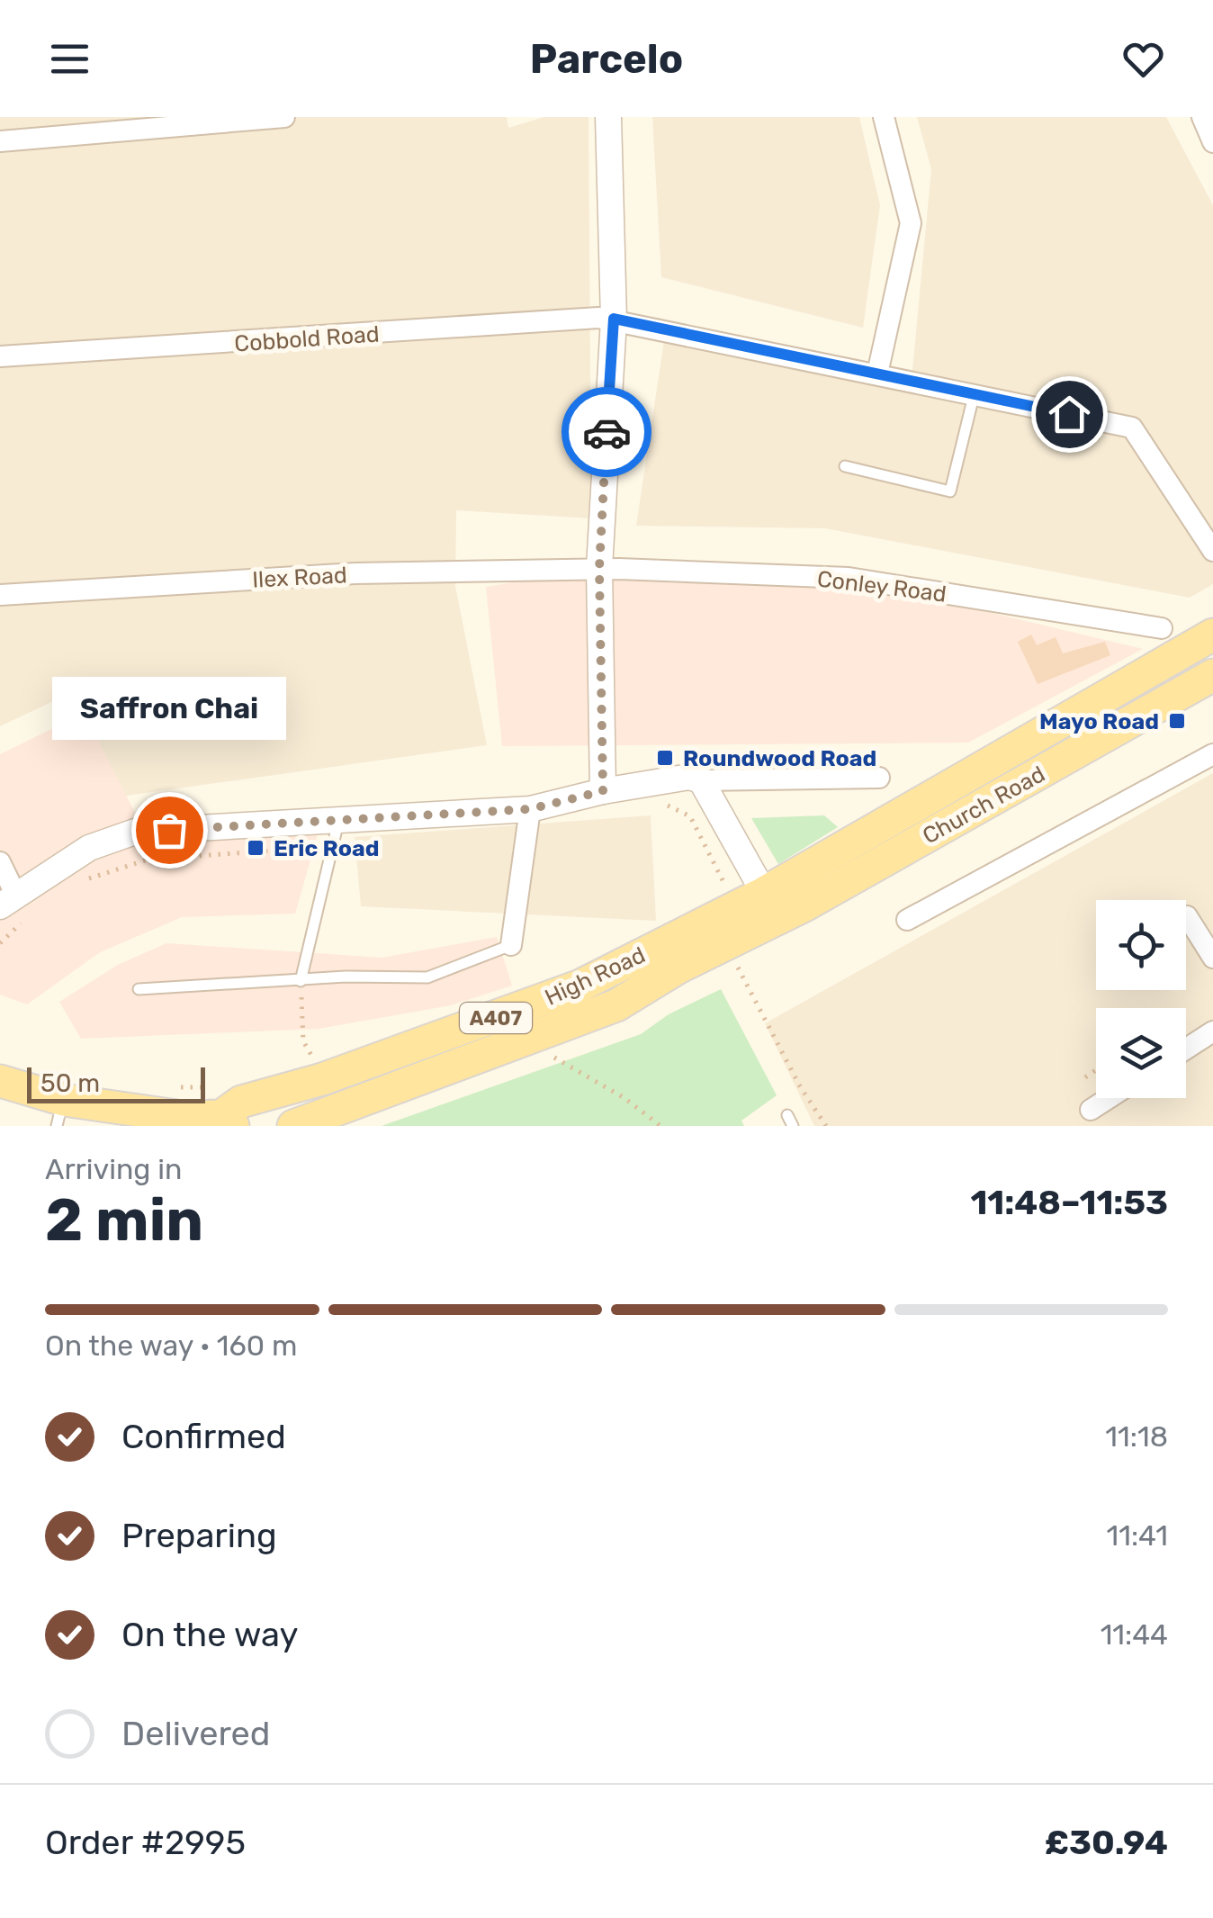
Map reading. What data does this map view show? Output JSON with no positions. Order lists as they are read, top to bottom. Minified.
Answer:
{"streets":{"main road":["Church Road","High Road","A407"],"street":["Cobbold Road","Ilex Road","Conley Road"]},"crossings":[["Ilex Road","Conley Road"],["Church Road","High Road"]],"places":{"transit":["Mayo Road","Roundwood Road","Eric Road"],"other":["Saffron Chai"]},"scale_bar":"50 m","page":{"header":"Parcelo","bubble":"Saffron Chai","scale":"50 m","heading":["2 min","Arriving in","11:48–11:53"],"panel":["Order #2995","£30.94"],"bar":"On the way · 160 m","list":[["Confirmed","11:18"],["Preparing","11:41"],["On the way","11:44"],"Delivered"]}}
